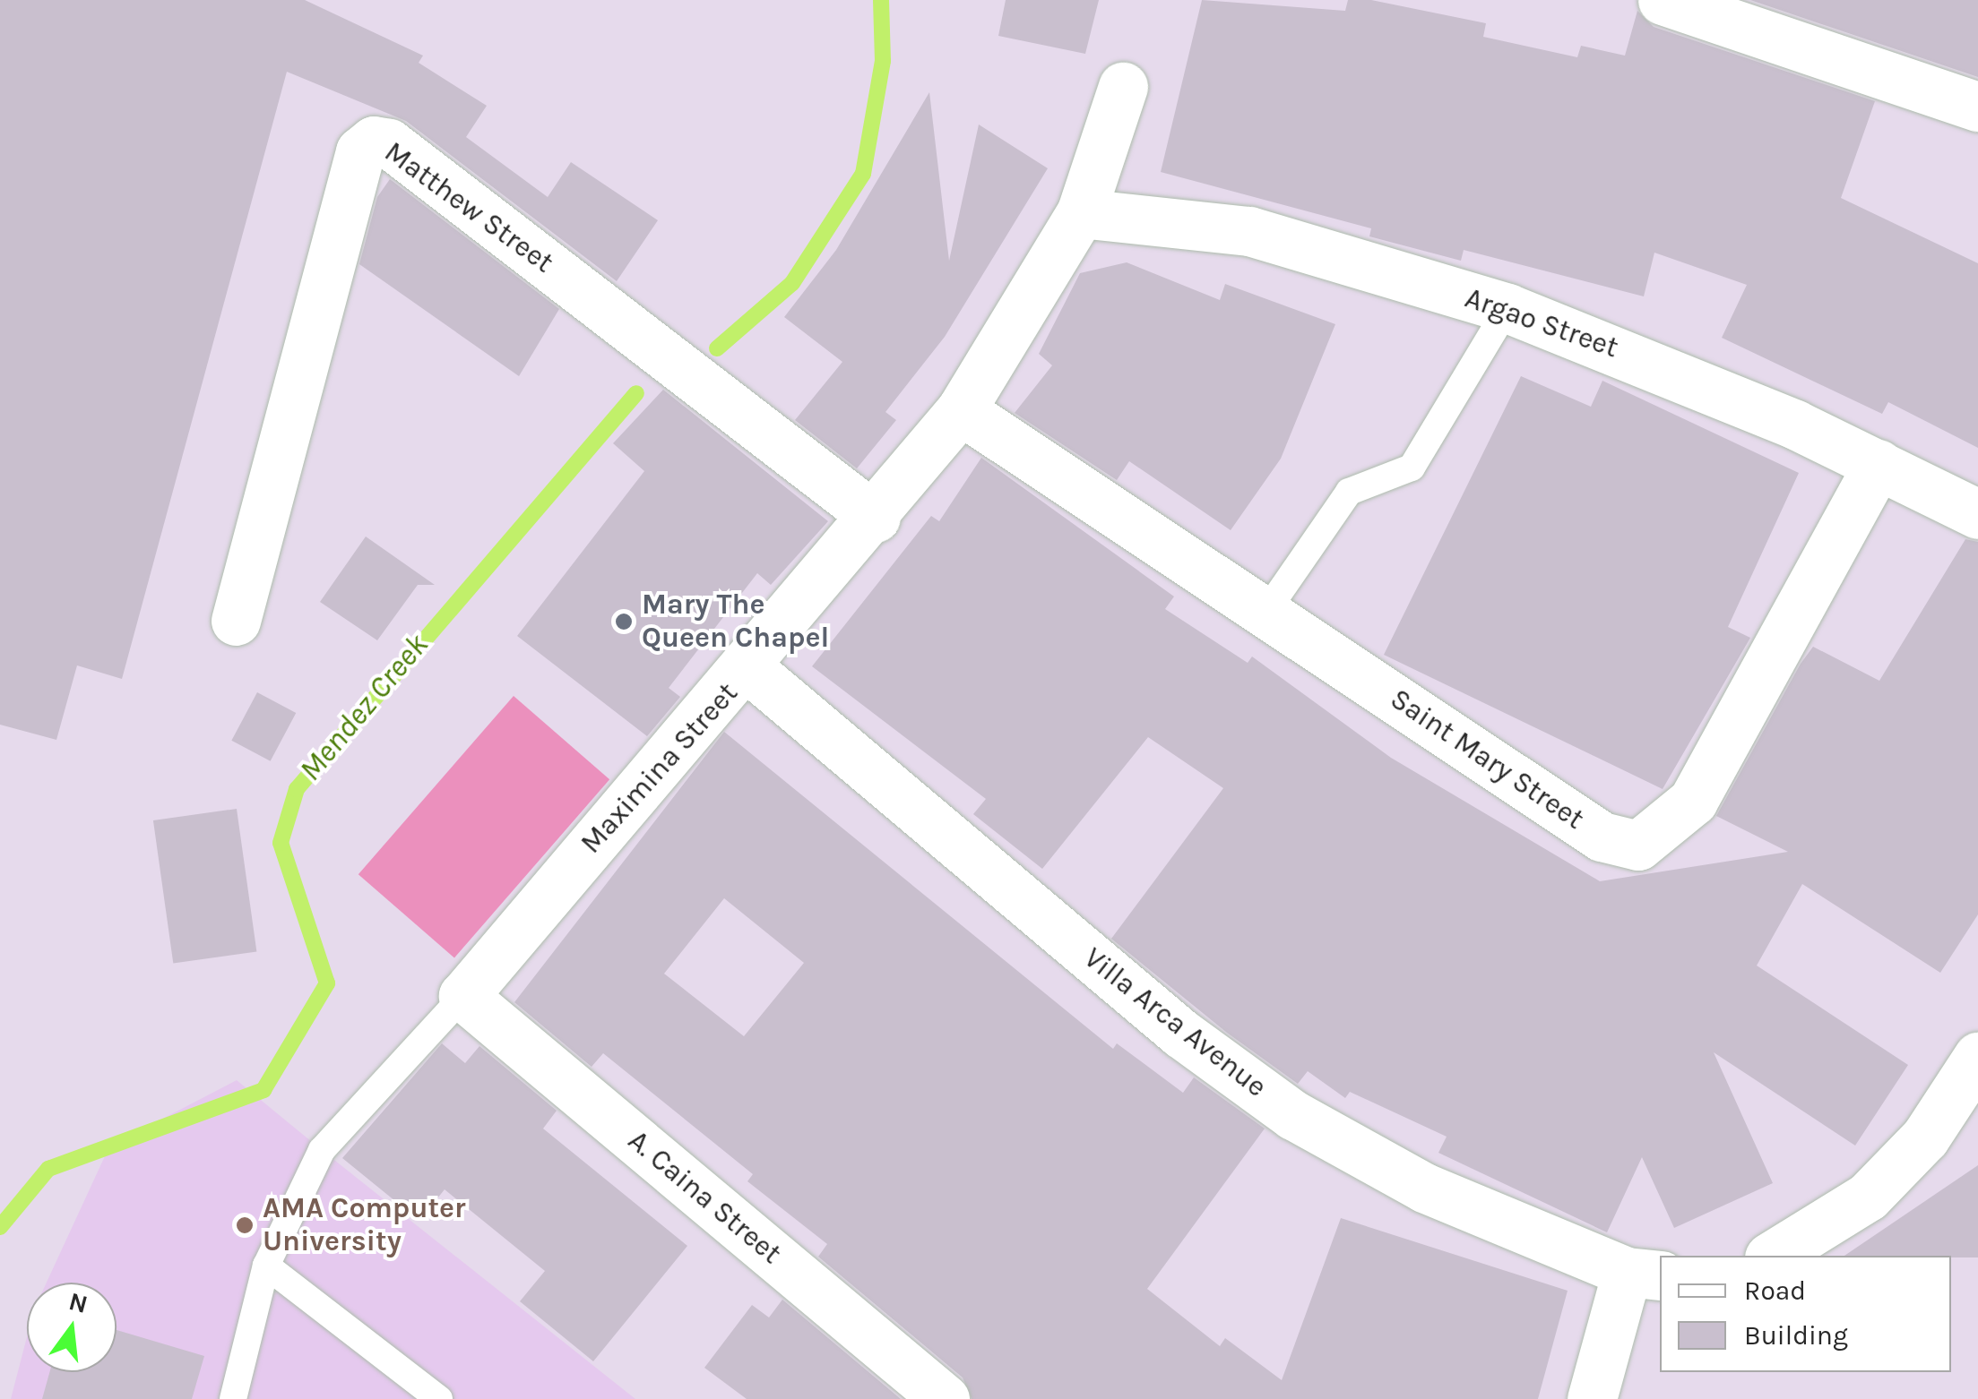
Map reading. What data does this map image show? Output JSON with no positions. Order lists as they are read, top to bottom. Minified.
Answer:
{"streets":{"street":["Matthew Street","Argao Street","Saint Mary Street","Maximina Street","Villa Arca Avenue","A. Caina Street"]},"crossings":[["Matthew Street","Maximina Street"],["Argao Street","Saint Mary Street"],["Argao Street","Maximina Street"],["Saint Mary Street","Maximina Street"],["Maximina Street","Villa Arca Avenue"],["Maximina Street","A. Caina Street"]],"water":["Mendez Creek"],"places":["Mary The Queen Chapel","AMA Computer University"],"legend":["Road","Building"],"north":"top"}
